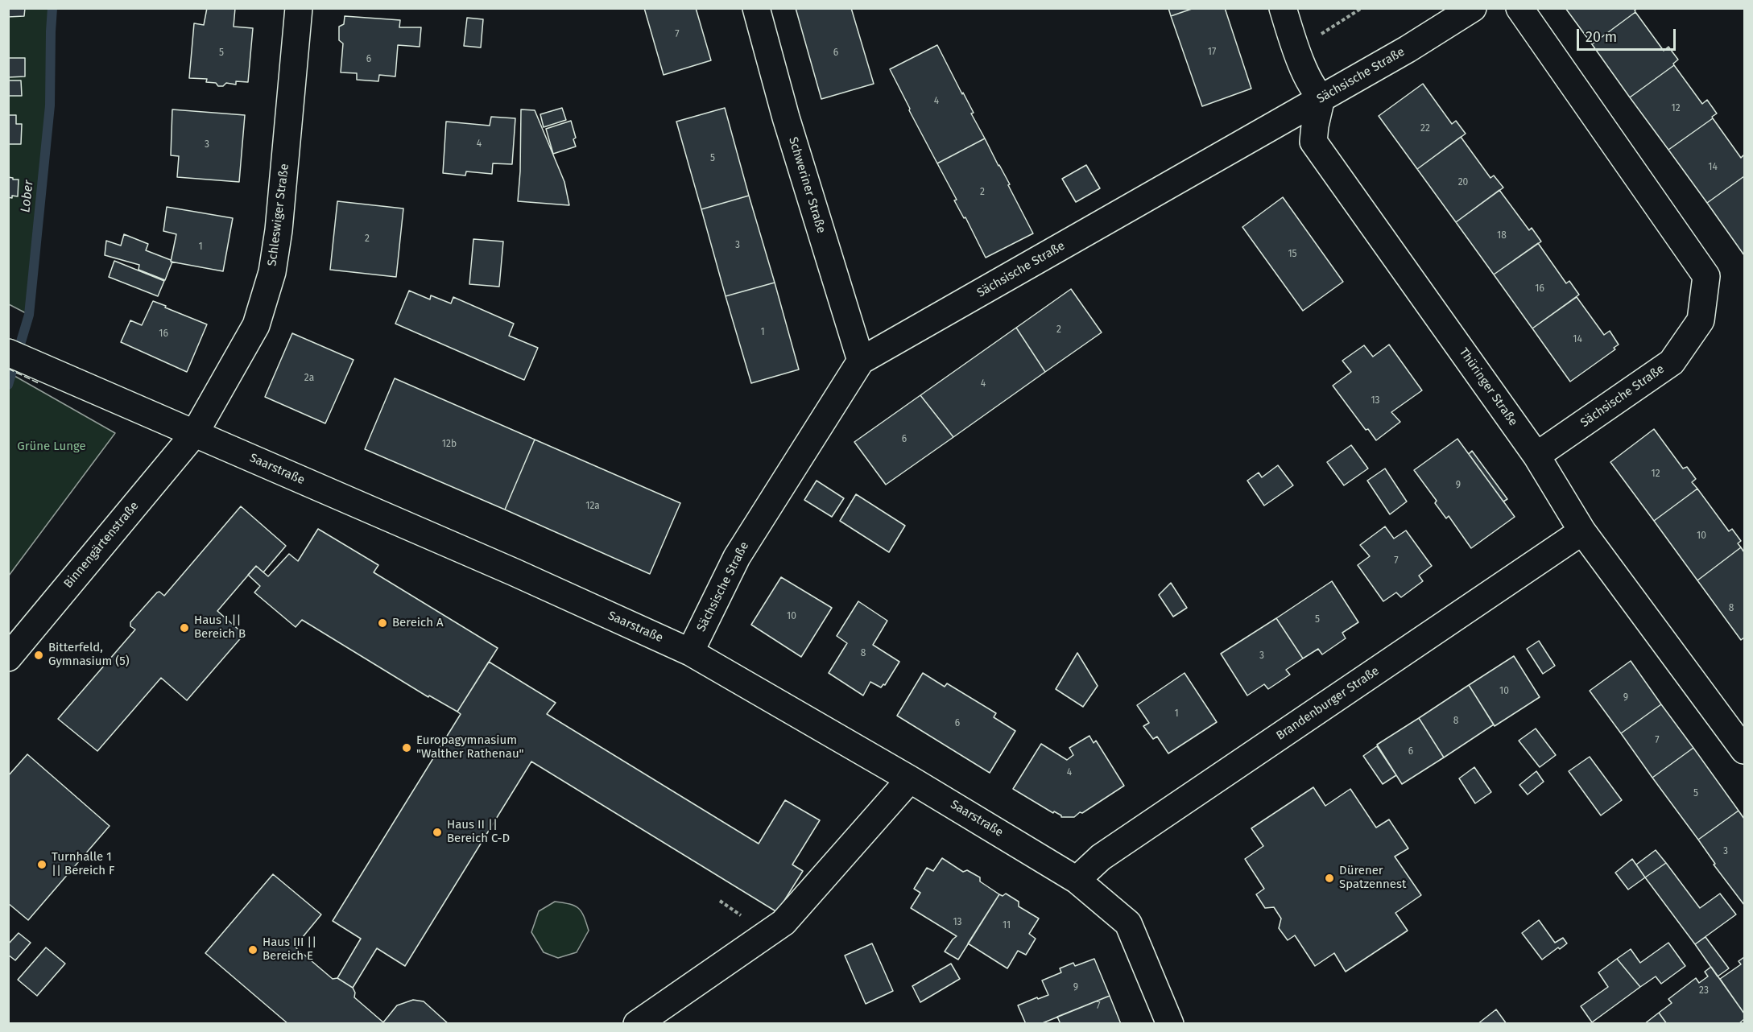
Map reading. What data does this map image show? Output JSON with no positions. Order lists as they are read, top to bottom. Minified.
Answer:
{"streets":{"street":["Sächsische Straße","Schweriner Straße","Schleswiger Straße","Thüringer Straße","Saarstraße","Binnengärtenstraße","Brandenburger Straße"]},"crossings":[["Sächsische Straße","Schweriner Straße"],["Sächsische Straße","Thüringer Straße"],["Sächsische Straße","Saarstraße"],["Schleswiger Straße","Saarstraße"],["Schleswiger Straße","Binnengärtenstraße"],["Thüringer Straße","Brandenburger Straße"],["Saarstraße","Binnengärtenstraße"],["Saarstraße","Brandenburger Straße"]],"water":["Lober"],"parks":["Grüne Lunge"],"places":["Bereich A","Haus I || Bereich B","Bitterfeld, Gymnasium (5)","Europagymnasium \"Walther Rathenau\"","Haus II || Bereich C-D","Turnhalle 1 || Bereich F","Dürener Spatzennest","Haus III || Bereich E"],"house_numbers":["7","17","5","6","6","4","12","22","4","3","5","14","20","2","18","2","3","1","15","16","2","1","16","14","2a","4","13","6","12b","12","9","12a","10","7","8","10","5","8","3","10","9","1","8","6","7","6","4","5","3","13","11","9","23","7"],"scale_bar":"20 m"}
